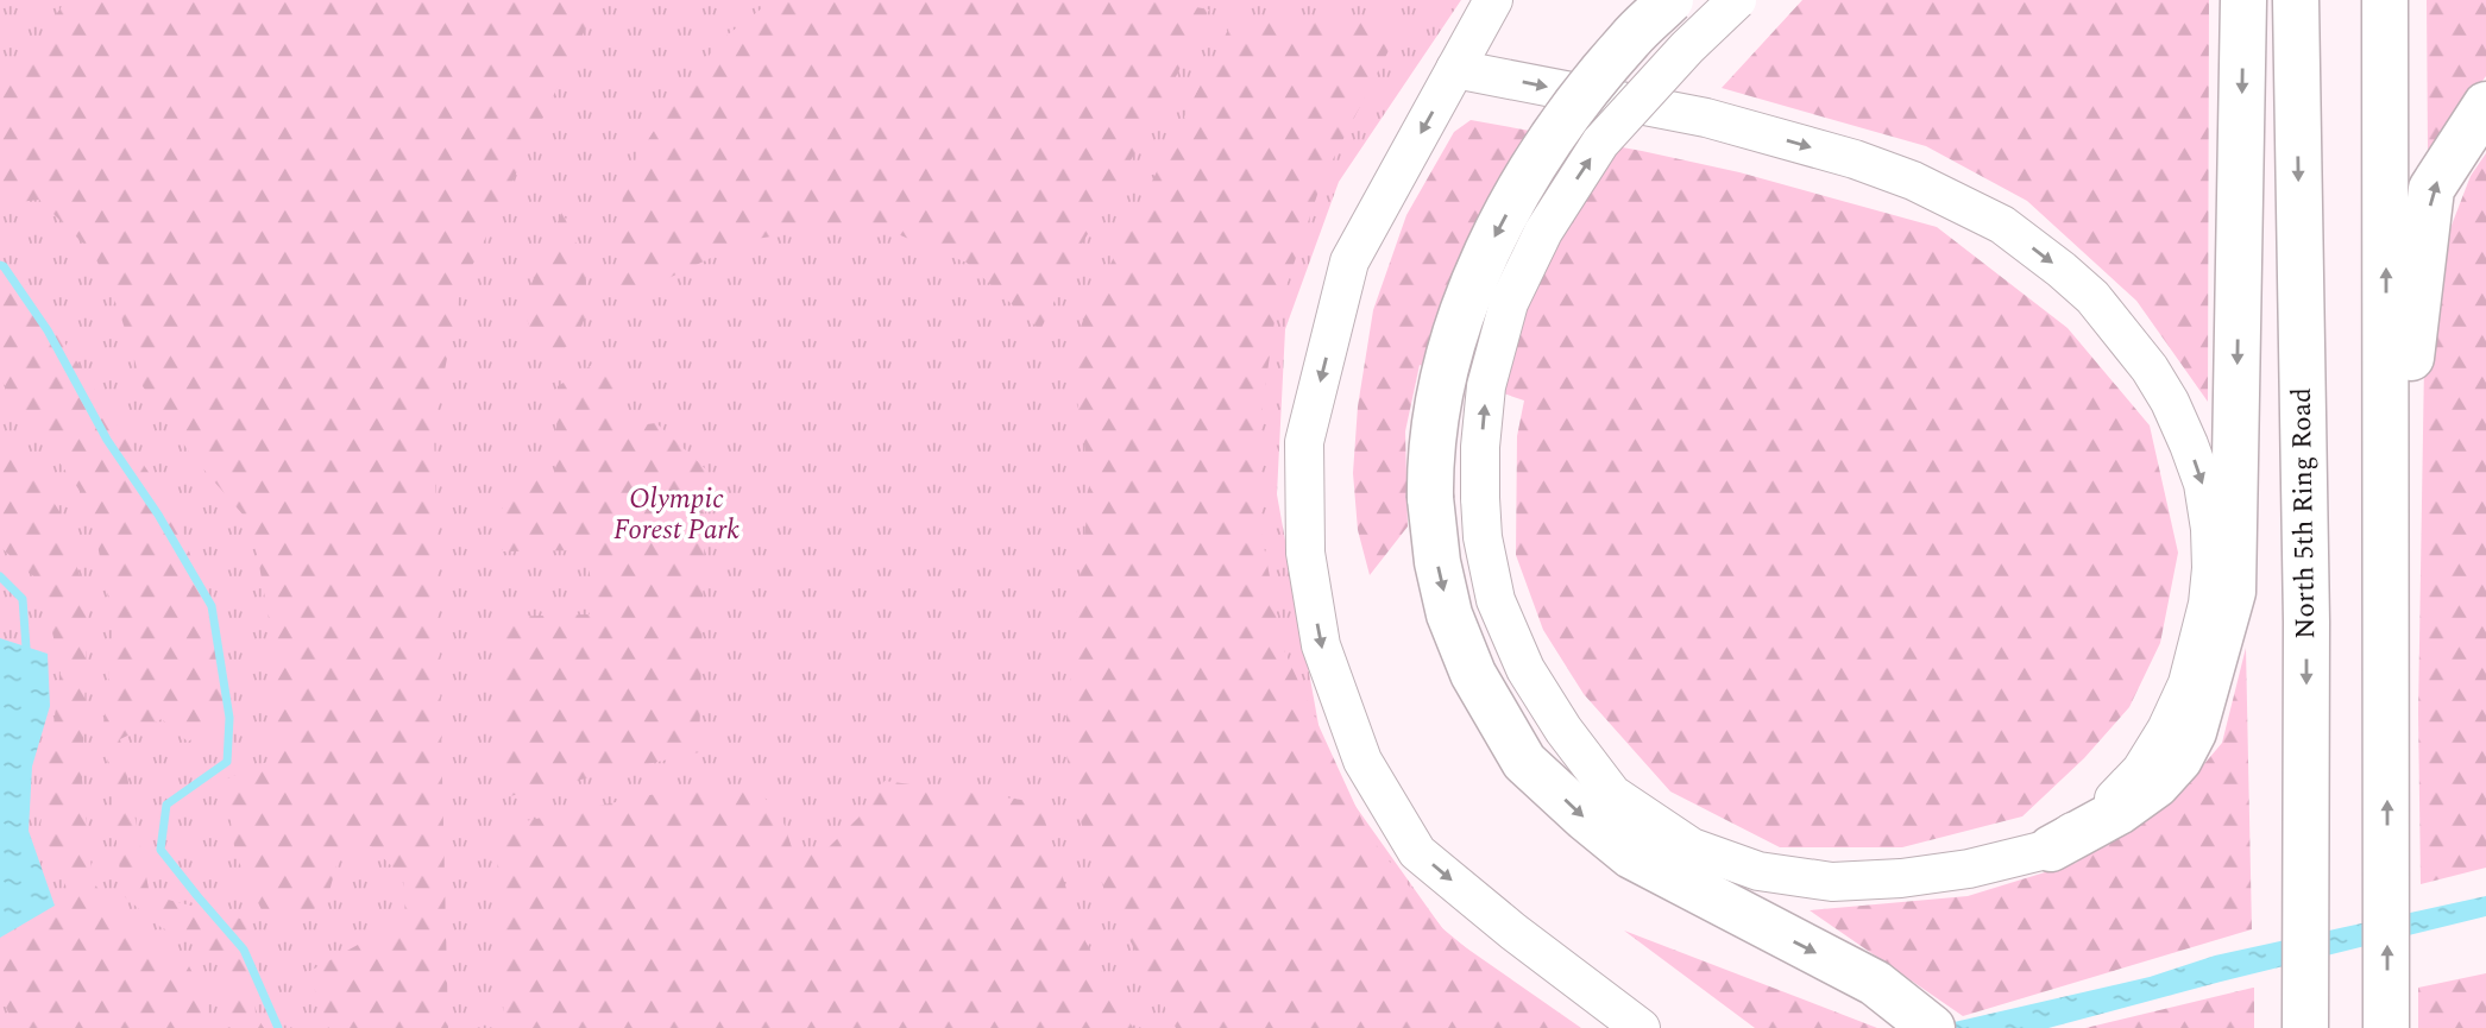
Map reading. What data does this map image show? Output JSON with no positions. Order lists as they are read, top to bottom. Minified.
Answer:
{"streets":{"highway":["North 5th Ring Road"]},"parks":["Olympic Forest Park"]}
